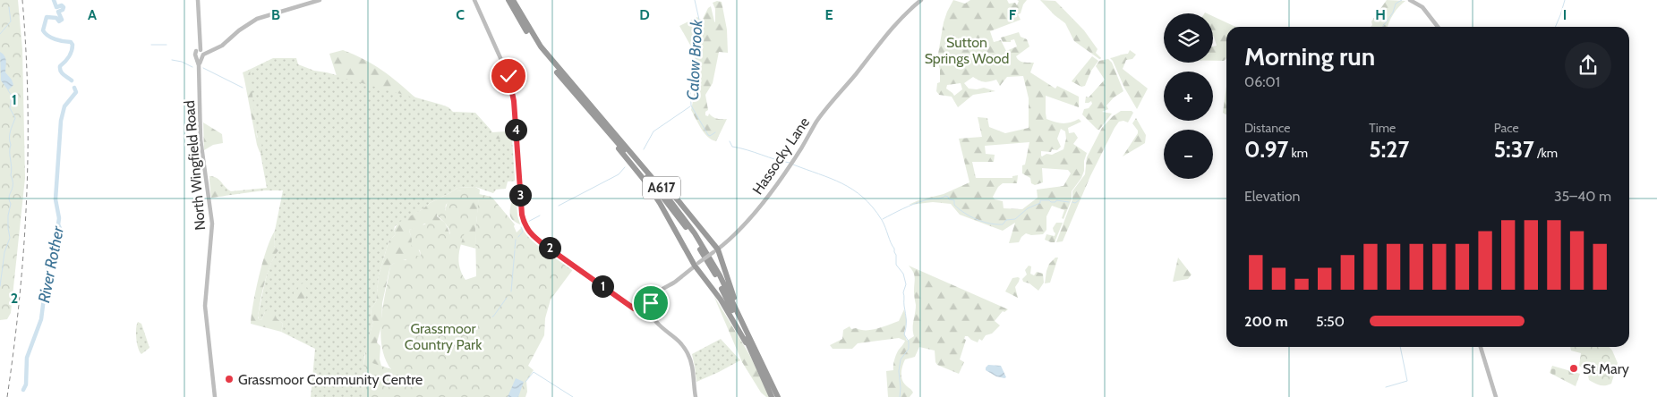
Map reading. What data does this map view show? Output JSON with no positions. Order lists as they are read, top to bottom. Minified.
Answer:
{"streets":{"highway":["A617"],"main road":["Hassocky Lane","North Wingfield Road"]},"water":["Calow Brook","River Rother"],"parks":["Sutton Springs Wood","Grassmoor Country Park"],"places":["St Mary","Grassmoor Community Centre"],"page":{"map_buttons":["+","−"],"heading":["Morning run","06:01"],"stats":[["Distance","0.97 km"],["Time","5:27"],["Pace","5:37 /km"]],"pins":["4","3","2","1"],"chart":["Elevation","35–40 m"],"list":[{"name":"200 m","note":"5:50"}]},"grid":{"columns":["A","B","C","D","E","F","H","I"],"rows":["1","2"]}}
